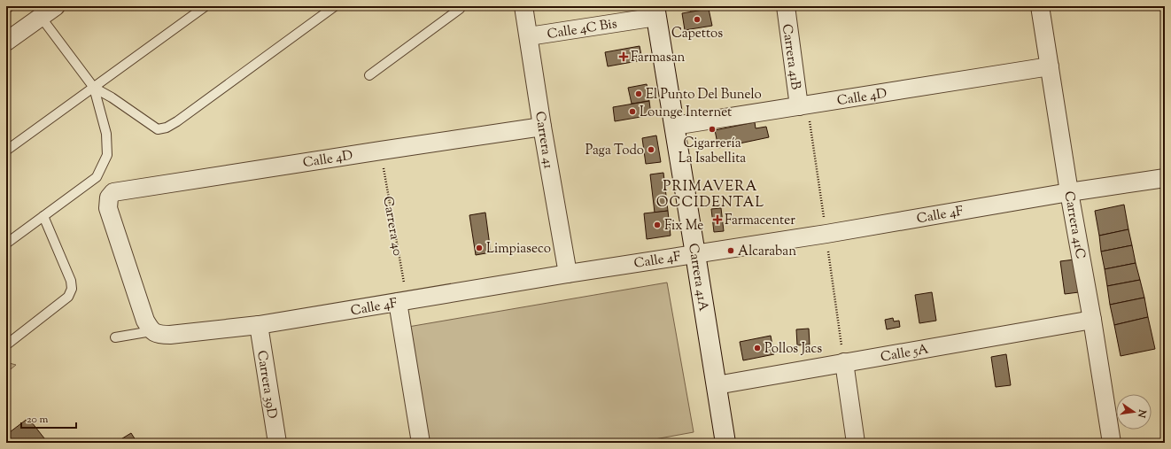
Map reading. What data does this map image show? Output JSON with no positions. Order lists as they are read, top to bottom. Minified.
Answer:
{"streets":{"street":["Calle 4C Bis","Carrera 41B","Calle 4D","Carrera 41","Calle 4F","Carrera 41C","Carrera 41A","Calle 5A","Carrera 39D"],"path":["Carrera 40"]},"crossings":[["Calle 4C Bis","Carrera 41"],["Calle 4C Bis","Carrera 41A"],["Carrera 41B","Calle 4D"],["Calle 4D","Carrera 41"],["Calle 4D","Calle 4F"],["Calle 4D","Carrera 41C"],["Calle 4D","Carrera 40"],["Calle 4D","Carrera 41A"],["Carrera 41","Calle 4F"],["Calle 4F","Carrera 41C"],["Calle 4F","Carrera 40"],["Calle 4F","Carrera 41A"],["Calle 4F","Carrera 39D"],["Carrera 41C","Calle 5A"],["Carrera 41A","Calle 5A"]],"districts":["PRIMAVERA OCCIDENTAL"],"places":{"other":["Capettos","El Punto Del Bunelo","Lounge Internet","Cigarrería La Isabellita","Paga Todo","Fix Me","Limpiaseco","Alcaraban","Pollos Jacs"],"health":["Farmasan","Farmacenter"]},"scale_bar":"20 m","north":"right"}
